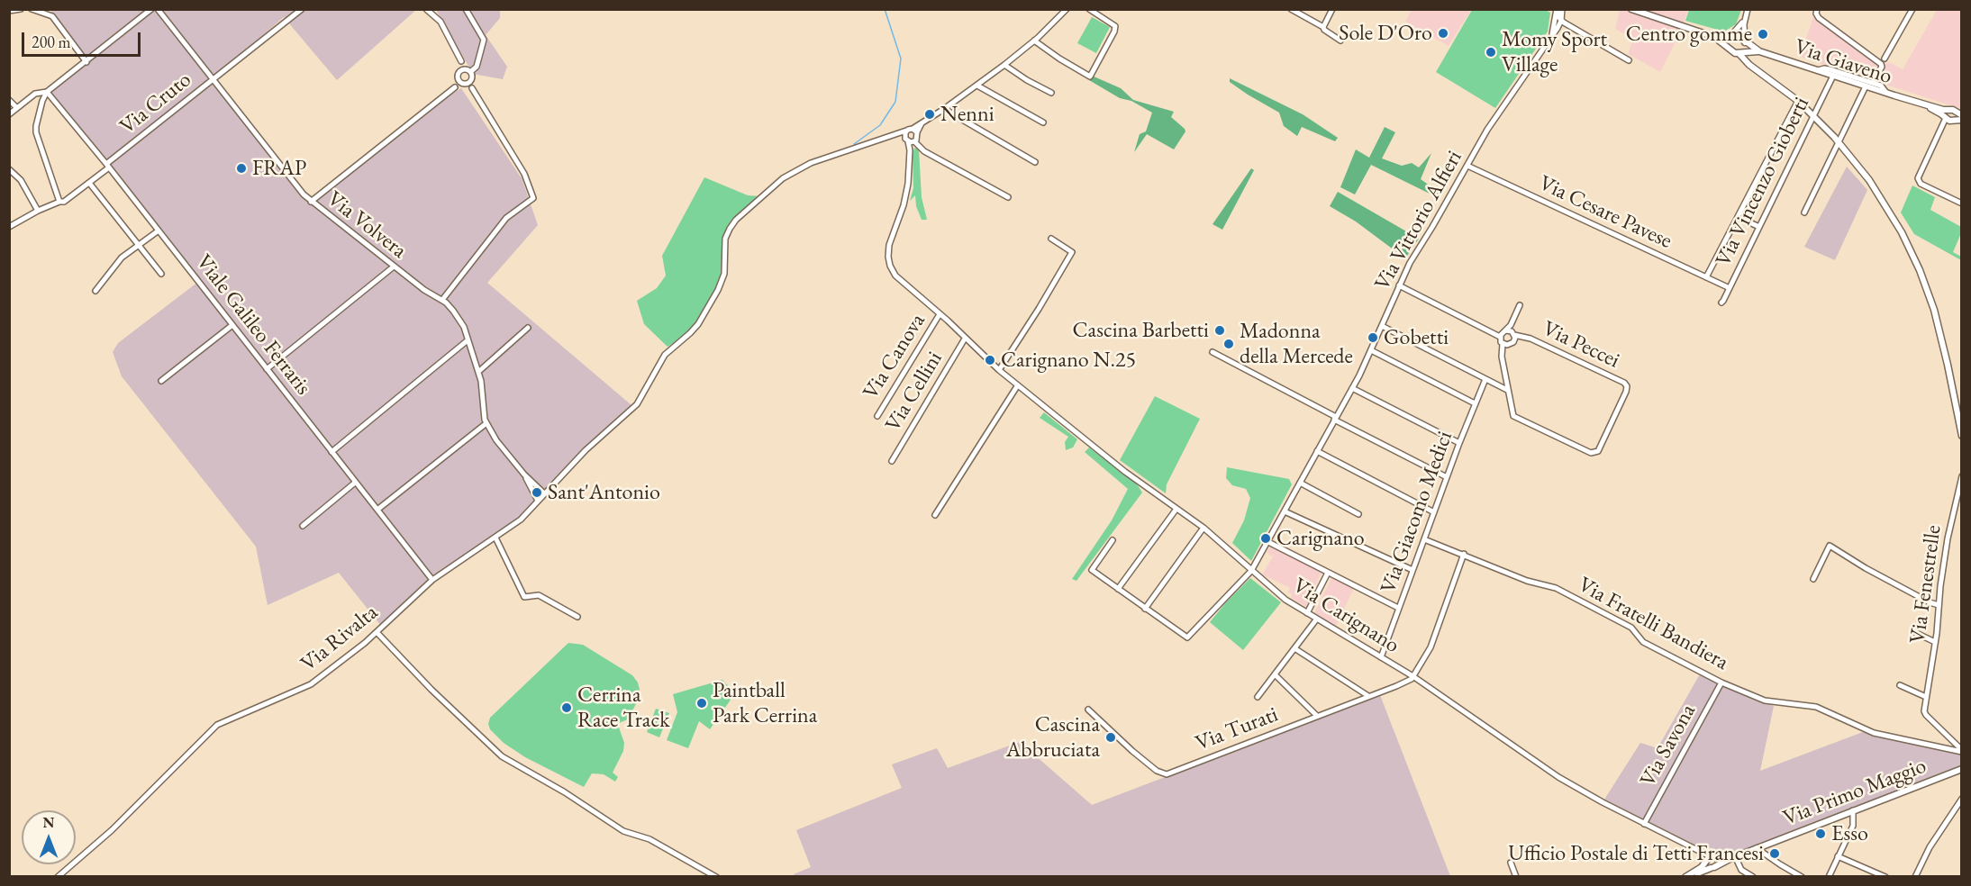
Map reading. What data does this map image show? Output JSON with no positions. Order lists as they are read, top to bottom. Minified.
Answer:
{"streets":{"main road":["Via Giaveno","Via Primo Maggio"],"street":["Via Cruto","Via Vincenzo Gioberti","Via Cesare Pavese","Via Vittorio Alfieri","Via Volvera","Viale Galileo Ferraris","Via Peccei","Via Canova","Via Cellini","Via Giacomo Medici","Via Fenestrelle","Via Carignano","Via Fratelli Bandiera","Via Rivalta","Via Turati","Via Savona"]},"crossings":[["Via Giaveno","Via Vincenzo Gioberti"],["Via Cruto","Via Volvera"],["Via Cruto","Viale Galileo Ferraris"],["Via Vincenzo Gioberti","Via Cesare Pavese"],["Via Cesare Pavese","Via Vittorio Alfieri"],["Via Vittorio Alfieri","Via Carignano"],["Via Volvera","Via Rivalta"],["Viale Galileo Ferraris","Via Rivalta"],["Via Canova","Via Carignano"],["Via Cellini","Via Carignano"],["Via Giacomo Medici","Via Carignano"],["Via Giacomo Medici","Via Fratelli Bandiera"],["Via Fenestrelle","Via Fratelli Bandiera"],["Via Carignano","Via Turati"],["Via Carignano","Via Savona"],["Via Carignano","Via Primo Maggio"],["Via Fratelli Bandiera","Via Savona"]],"places":["Sole D'Oro","Centro gomme","Momy Sport Village","Nenni","FRAP","Cascina Barbetti","Gobetti","Madonna della Mercede","Carignano N.25","Sant'Antonio","Carignano","Paintball Park Cerrina","Cerrina Race Track","Cascina Abbruciata","Esso","Ufficio Postale di Tetti Francesi"],"scale_bar":"200 m","north":"top"}
